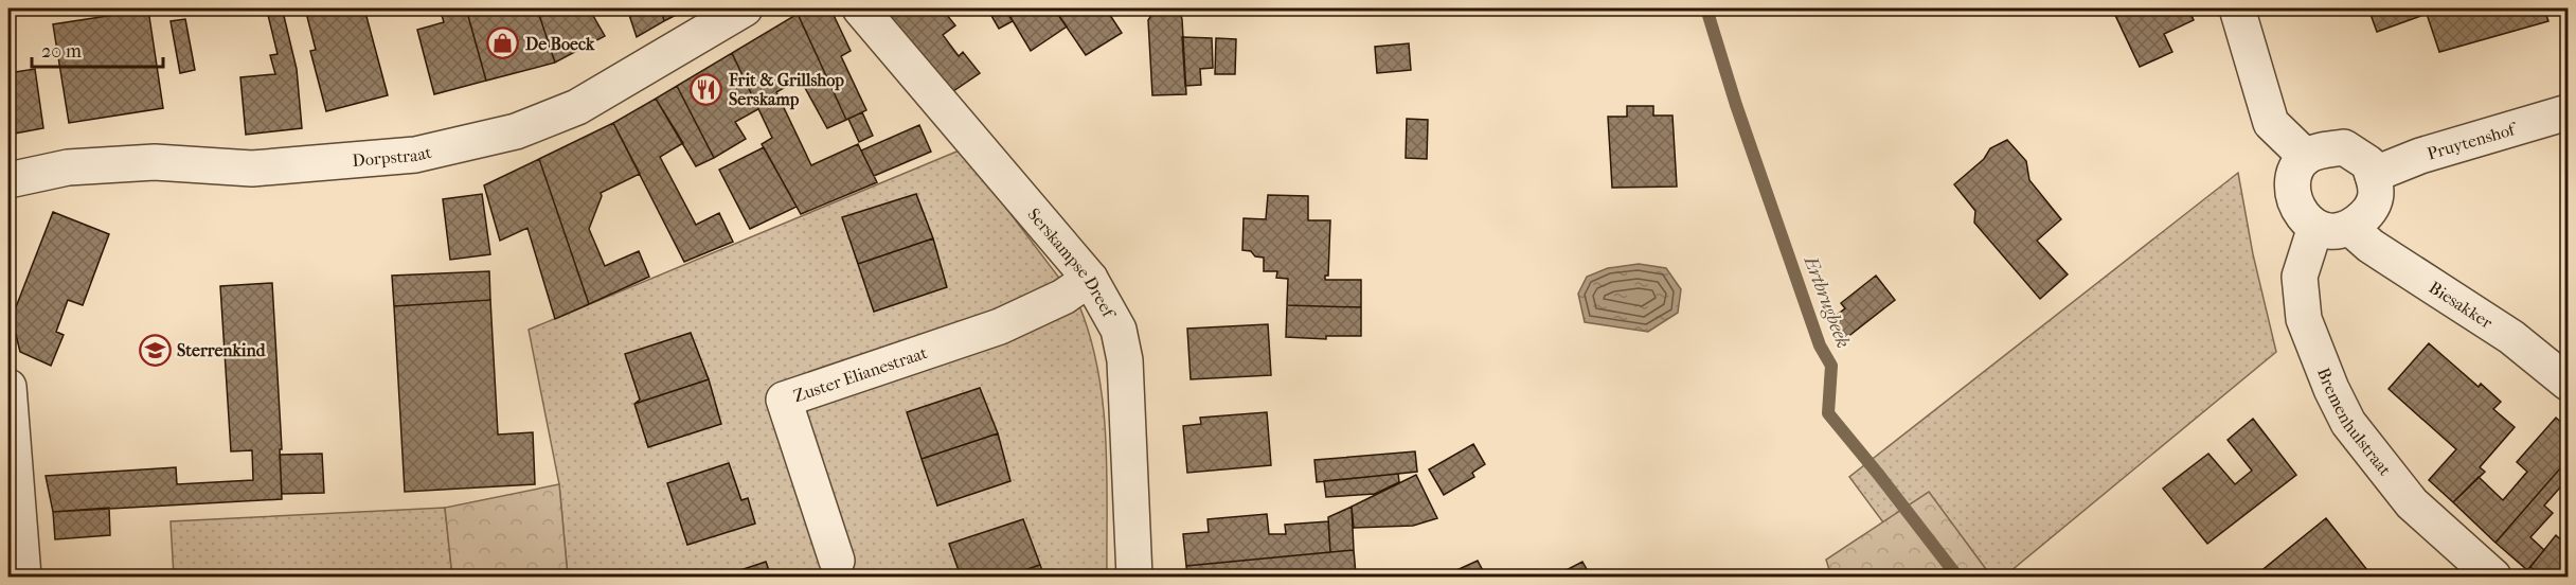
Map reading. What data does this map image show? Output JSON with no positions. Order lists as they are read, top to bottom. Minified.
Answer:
{"streets":{"street":["Pruytenshof","Dorpstraat","Serskampse Dreef","Biesakker","Zuster Elianestraat","Bremenhulstraat"]},"crossings":[["Pruytenshof","Biesakker"],["Pruytenshof","Bremenhulstraat"],["Serskampse Dreef","Zuster Elianestraat"],["Biesakker","Bremenhulstraat"]],"water":["Ertbrugbeek"],"places":{"shop":["De Boeck"],"restaurant":["Frit & Grillshop Serskamp"],"school or university":["Sterrenkind"]},"scale_bar":"20 m"}
